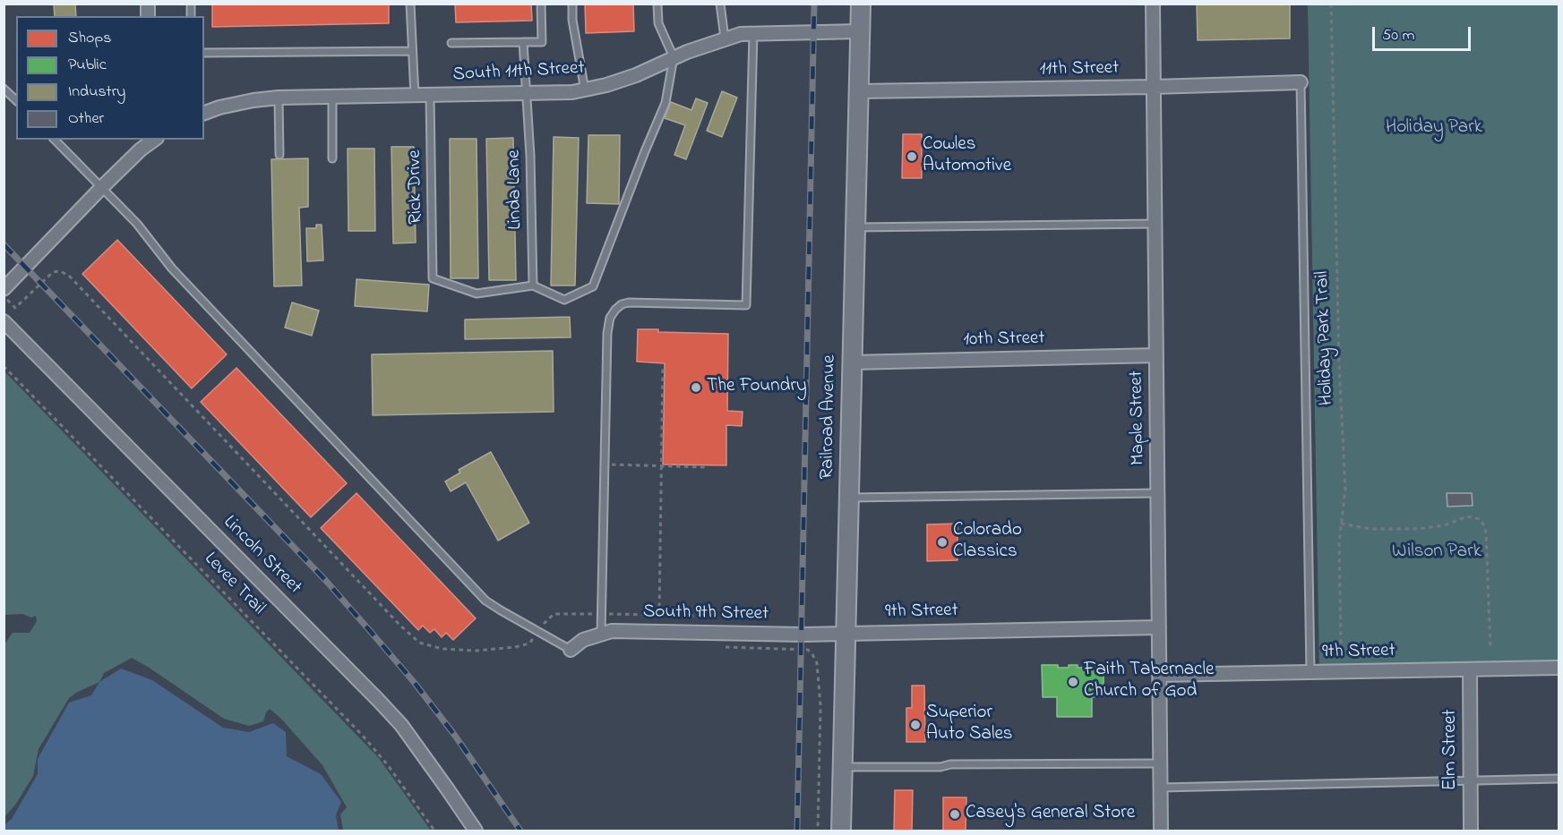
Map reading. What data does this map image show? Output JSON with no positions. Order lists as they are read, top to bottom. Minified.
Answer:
{"streets":{"main road":["Railroad Avenue"],"street":["11th Street","South 11th Street","10th Street","Maple Street","Lincoln Street","9th Street","South 9th Street","Elm Street"],"lane":["Rick Drive","Linda Lane"],"path":["Holiday Park Trail","Levee Trail"]},"crossings":[["11th Street","Railroad Avenue"],["11th Street","Maple Street"],["South 11th Street","Rick Drive"],["South 11th Street","Linda Lane"],["South 11th Street","Railroad Avenue"],["Rick Drive","Linda Lane"],["10th Street","Railroad Avenue"],["10th Street","Maple Street"],["Railroad Avenue","9th Street"],["Railroad Avenue","South 9th Street"],["Maple Street","9th Street"],["9th Street","South 9th Street"],["9th Street","Elm Street"]],"parks":["Holiday Park","Wilson Park"],"places":["Cowles Automotive","The Foundry","Colorado Classics","Faith Tabernacle Church of God","Superior Auto Sales","Casey's General Store"],"legend":["Shops","Public","Industry","Other"],"scale_bar":"50 m"}
